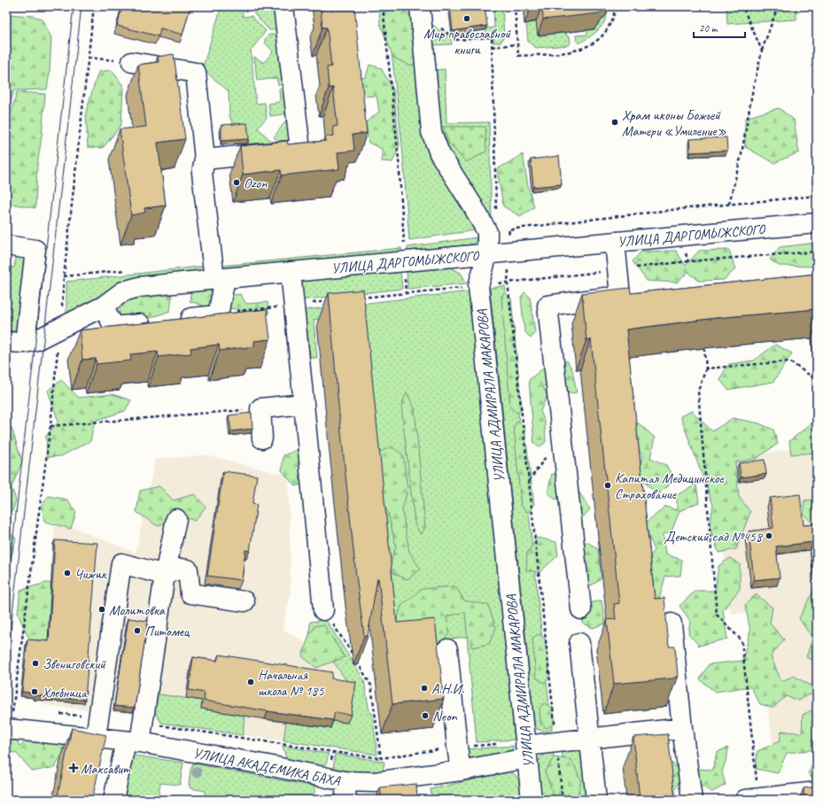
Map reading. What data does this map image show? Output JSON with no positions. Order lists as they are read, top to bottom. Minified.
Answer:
{"streets":{"street":["УЛИЦА ДАРГОМЫЖСКОГО","УЛИЦА АДМИРАЛА МАКАРОВА","УЛИЦА АКАДЕМИКА БАХА"]},"crossings":[["УЛИЦА ДАРГОМЫЖСКОГО","УЛИЦА АДМИРАЛА МАКАРОВА"],["УЛИЦА АДМИРАЛА МАКАРОВА","УЛИЦА АКАДЕМИКА БАХА"]],"places":{"other":["Мир православной книги","Храм иконы Божьей Матери «Умиление»","Ozon","Капитал Медицинское Страхование","Детский сад №458","Чижик","Молитовка","Питомец","Звениговский","Начальная школа № 185","А.Н.И.","Хлебница","Neon"],"health":["Максавит"]},"scale_bar":"20 m"}
